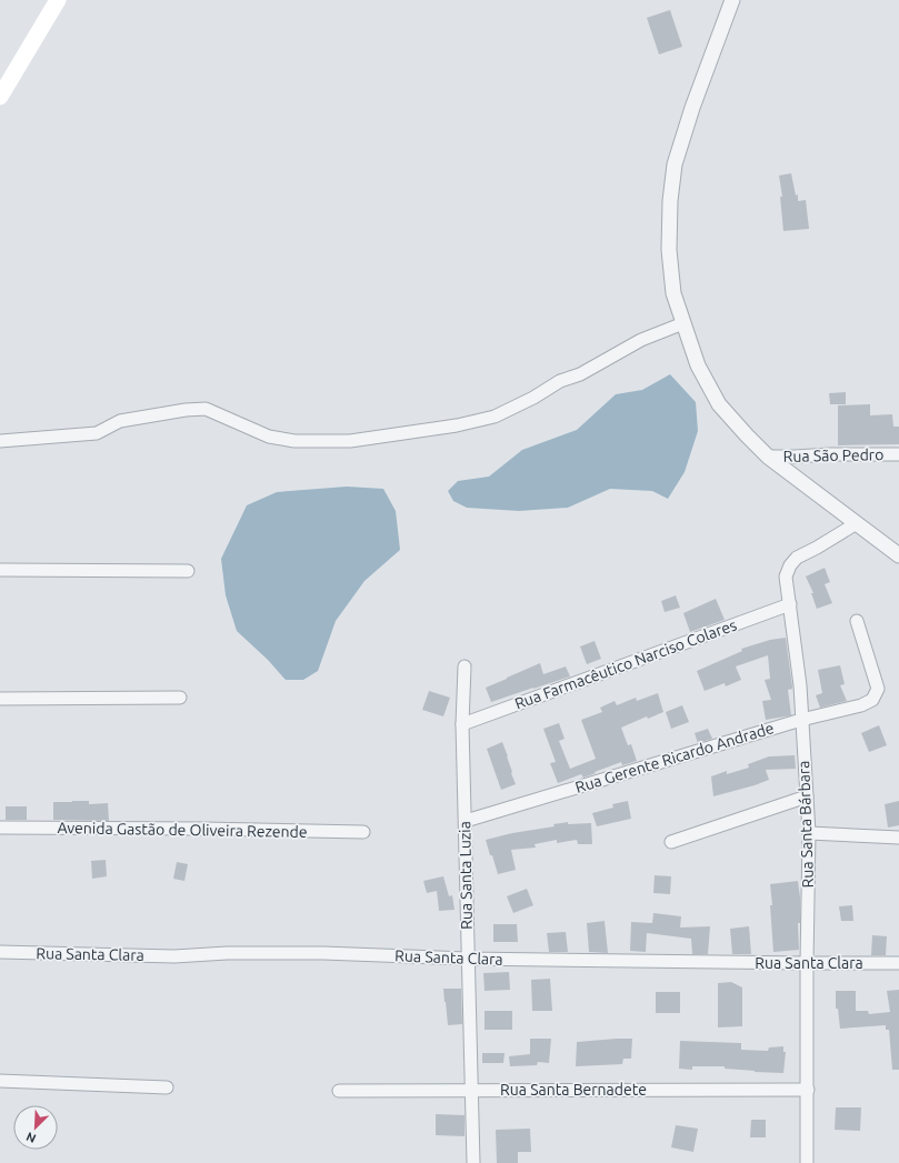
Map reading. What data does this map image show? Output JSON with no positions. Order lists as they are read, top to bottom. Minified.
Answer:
{"streets":{"street":["Rua São Pedro","Rua Farmacêutico Narciso Colares","Rua Gerente Ricardo Andrade","Rua Santa Bárbara","Avenida Gastão de Oliveira Rezende","Rua Santa Luzia","Rua Santa Clara","Rua Santa Bernadete"]},"crossings":[["Rua Farmacêutico Narciso Colares","Rua Santa Bárbara"],["Rua Farmacêutico Narciso Colares","Rua Santa Luzia"],["Rua Gerente Ricardo Andrade","Rua Santa Bárbara"],["Rua Gerente Ricardo Andrade","Rua Santa Luzia"],["Rua Santa Bárbara","Rua Santa Clara"],["Rua Santa Bárbara","Rua Santa Bernadete"],["Rua Santa Luzia","Rua Santa Clara"],["Rua Santa Luzia","Rua Santa Bernadete"]],"north":"bottom left"}
